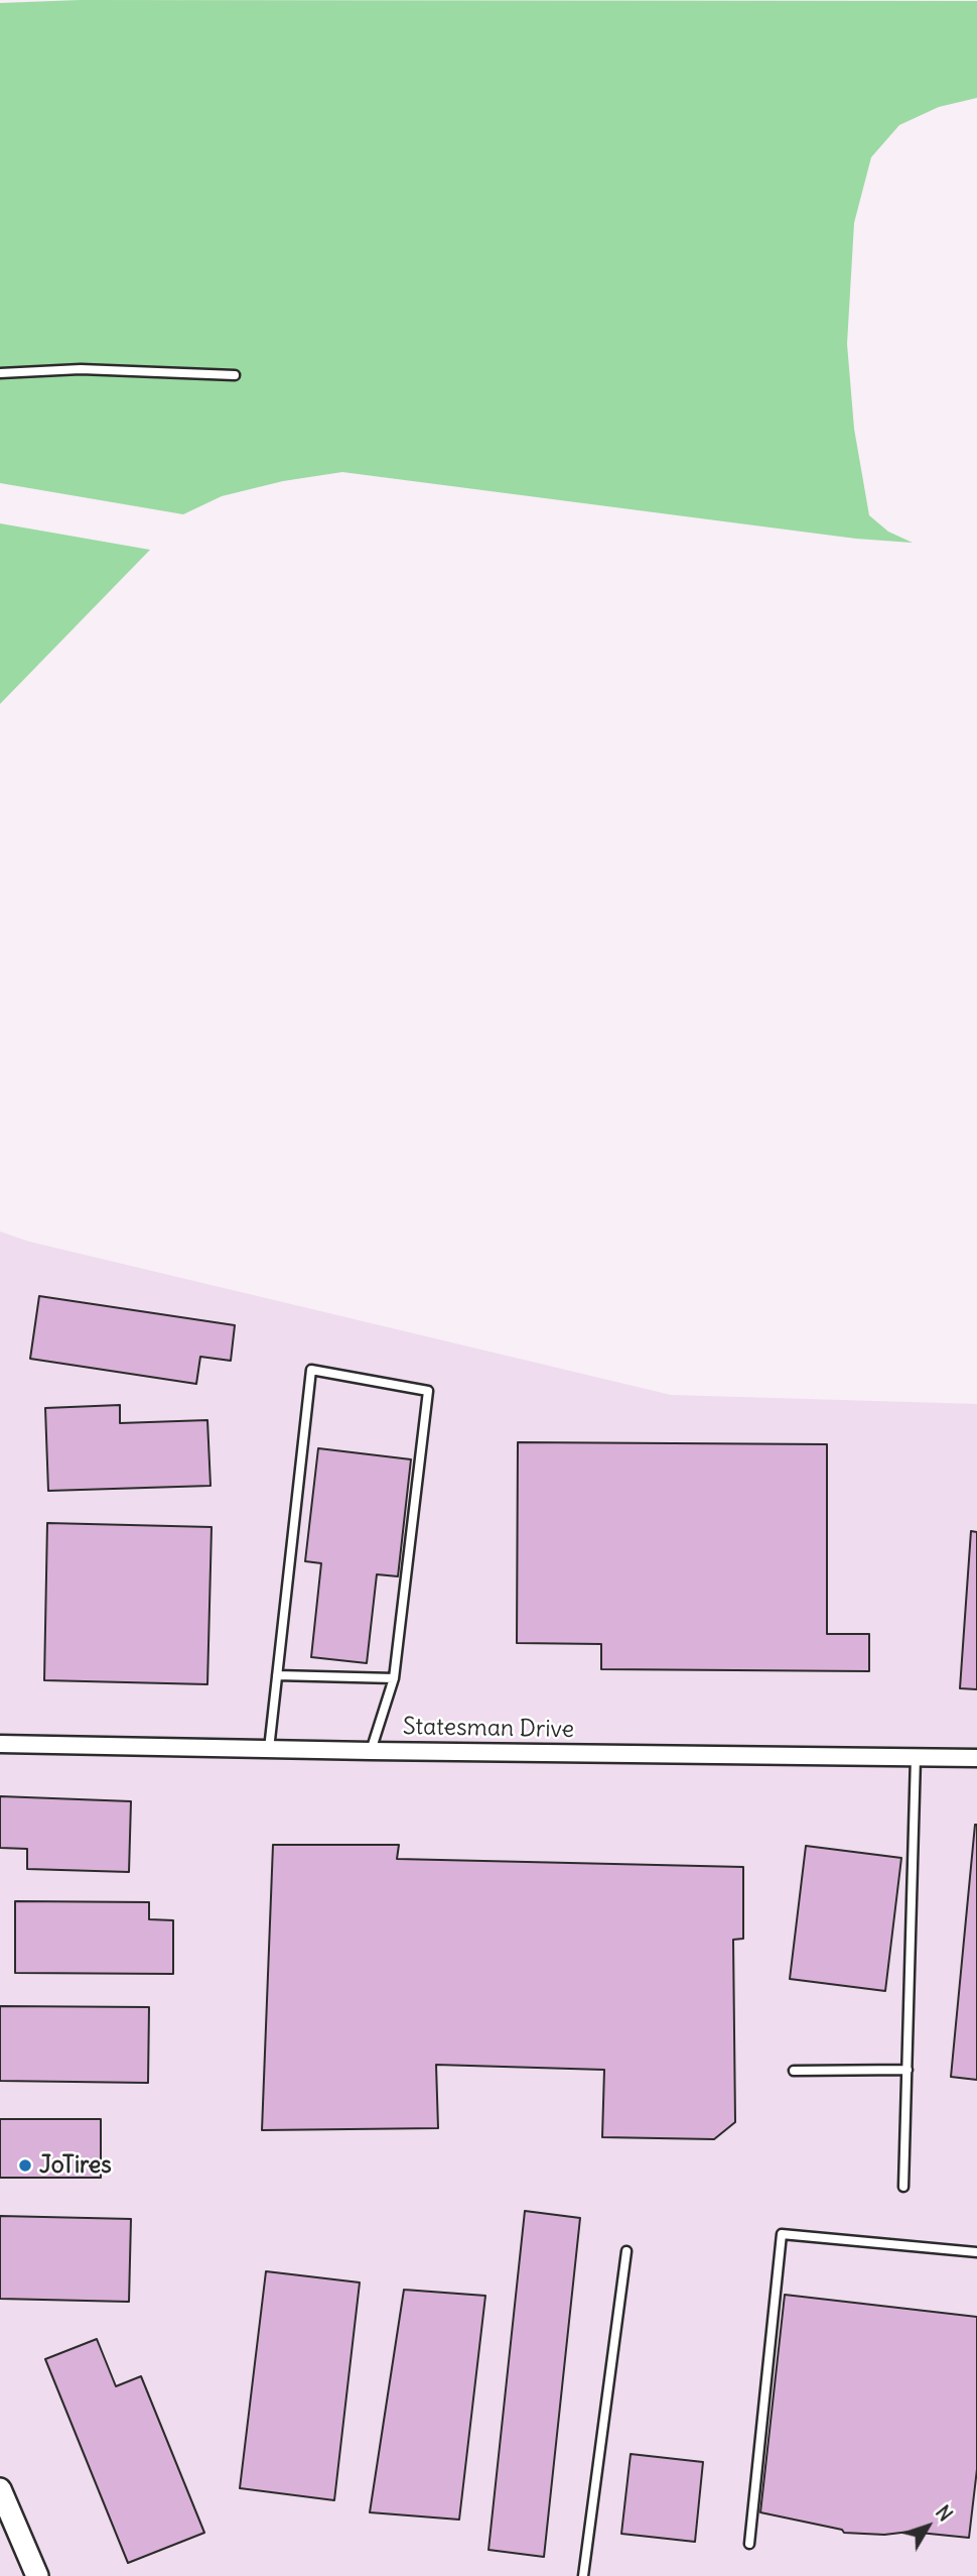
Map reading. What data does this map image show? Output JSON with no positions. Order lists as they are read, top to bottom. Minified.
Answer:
{"streets":{"street":["Statesman Drive"]},"places":["JoTires"],"north":"top right"}
